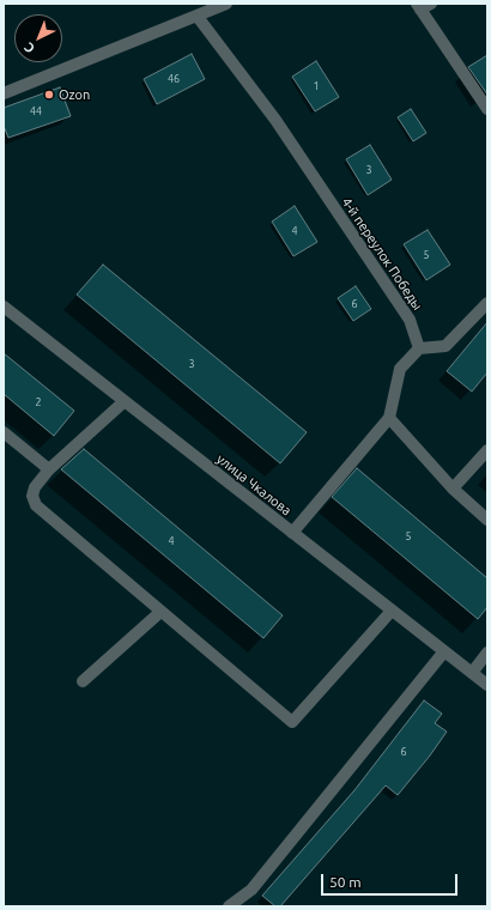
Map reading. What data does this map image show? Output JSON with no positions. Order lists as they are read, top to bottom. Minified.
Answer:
{"streets":{"street":["4-й переулок Победы","улица Чкалова"]},"places":["Ozon"],"house_numbers":["46","1","44","3","4","5","6","3","2","5","4","6"],"scale_bar":"50 m","north":"bottom left"}
